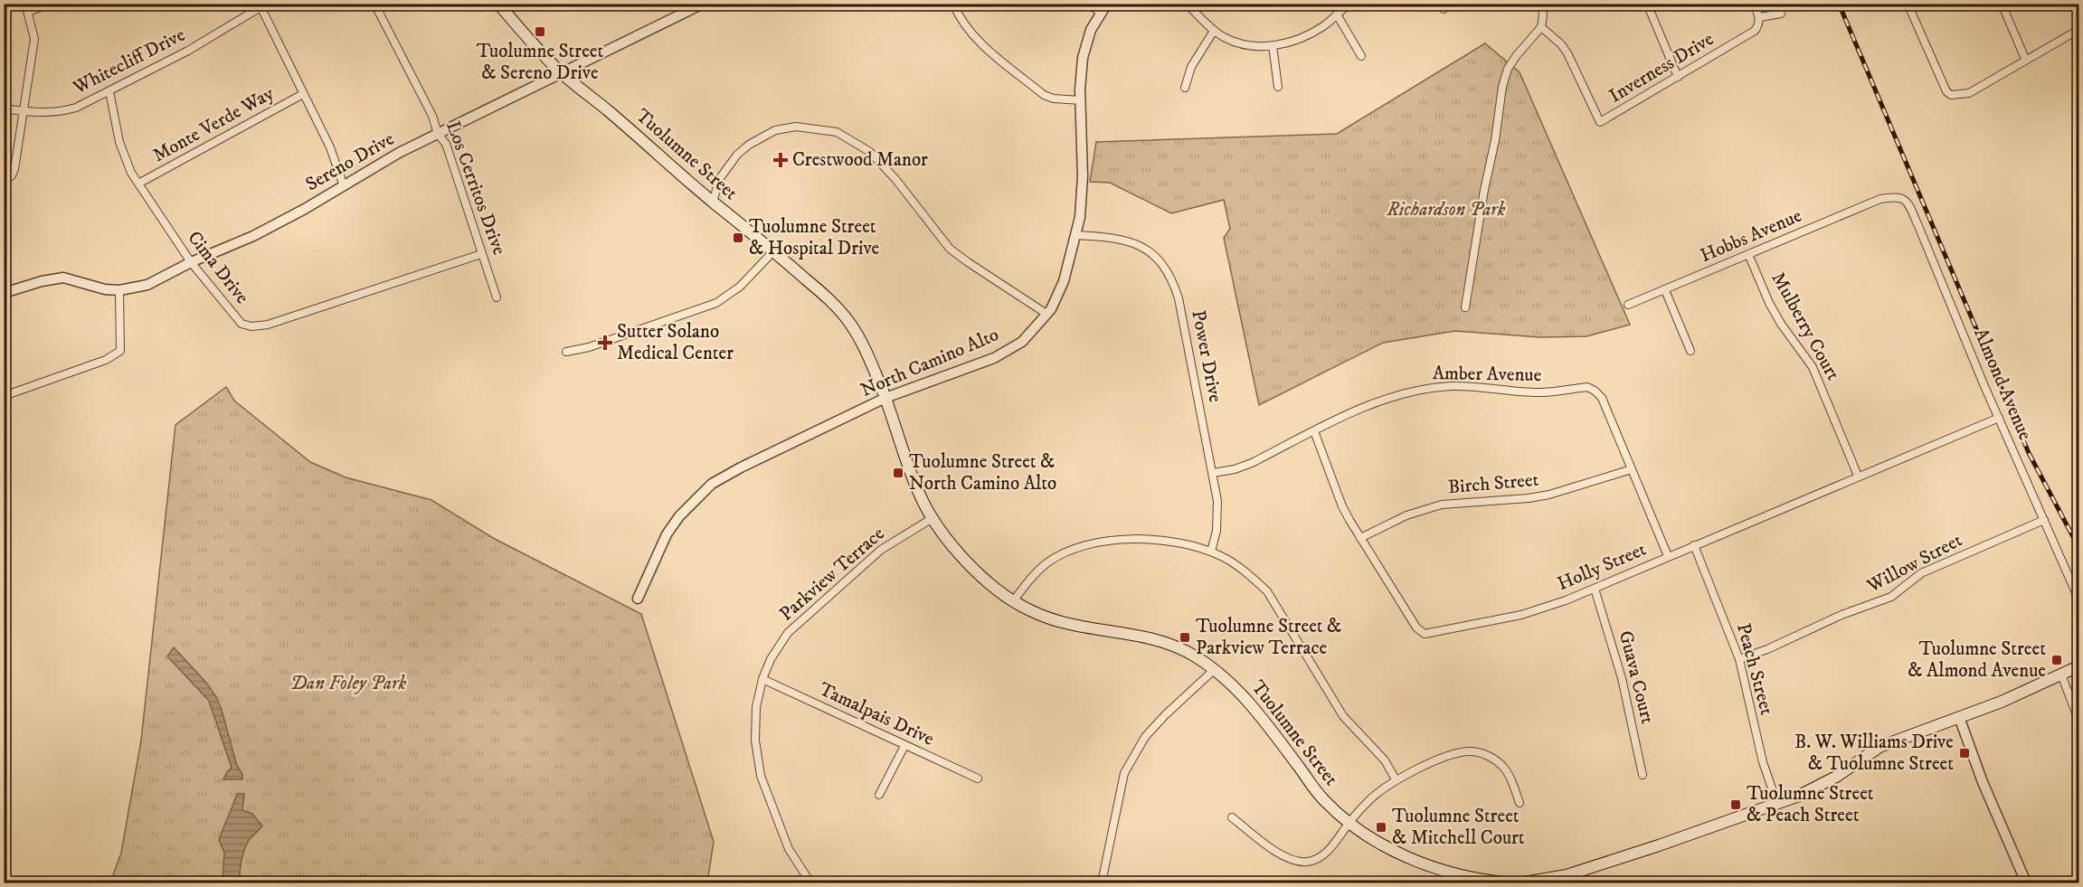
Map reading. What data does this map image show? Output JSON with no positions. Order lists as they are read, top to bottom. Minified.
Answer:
{"streets":{"main road":["Tuolumne Street"],"street":["Whitecliff Drive","Inverness Drive","Monte Verde Way","Sereno Drive","Los Cerritos Drive","Hobbs Avenue","Cima Drive","Mulberry Court","Power Drive","North Camino Alto","Amber Avenue","Almond Avenue","Birch Street","Willow Street","Holly Street","Parkview Terrace","Peach Street","Guava Court","Tamalpais Drive"]},"crossings":[["Whitecliff Drive","Cima Drive"],["Monte Verde Way","Cima Drive"],["Tuolumne Street","Sereno Drive"],["Tuolumne Street","North Camino Alto"],["Tuolumne Street","Parkview Terrace"],["Sereno Drive","Los Cerritos Drive"],["Sereno Drive","Cima Drive"],["Los Cerritos Drive","Cima Drive"],["Hobbs Avenue","Mulberry Court"],["Hobbs Avenue","Almond Avenue"],["Mulberry Court","Holly Street"],["Power Drive","North Camino Alto"],["Power Drive","Amber Avenue"],["Amber Avenue","Birch Street"],["Amber Avenue","Holly Street"],["Almond Avenue","Willow Street"],["Almond Avenue","Holly Street"],["Birch Street","Holly Street"],["Willow Street","Peach Street"],["Holly Street","Peach Street"],["Holly Street","Guava Court"],["Parkview Terrace","Tamalpais Drive"]],"parks":["Richardson Park","Dan Foley Park"],"places":{"transit":["Tuolumne Street & Sereno Drive","Tuolumne Street & Hospital Drive","Tuolumne Street & North Camino Alto","Tuolumne Street & Parkview Terrace","Tuolumne Street & Almond Avenue","B. W. Williams Drive & Tuolumne Street","Tuolumne Street & Peach Street","Tuolumne Street & Mitchell Court"],"health":["Crestwood Manor","Sutter Solano Medical Center"]}}
